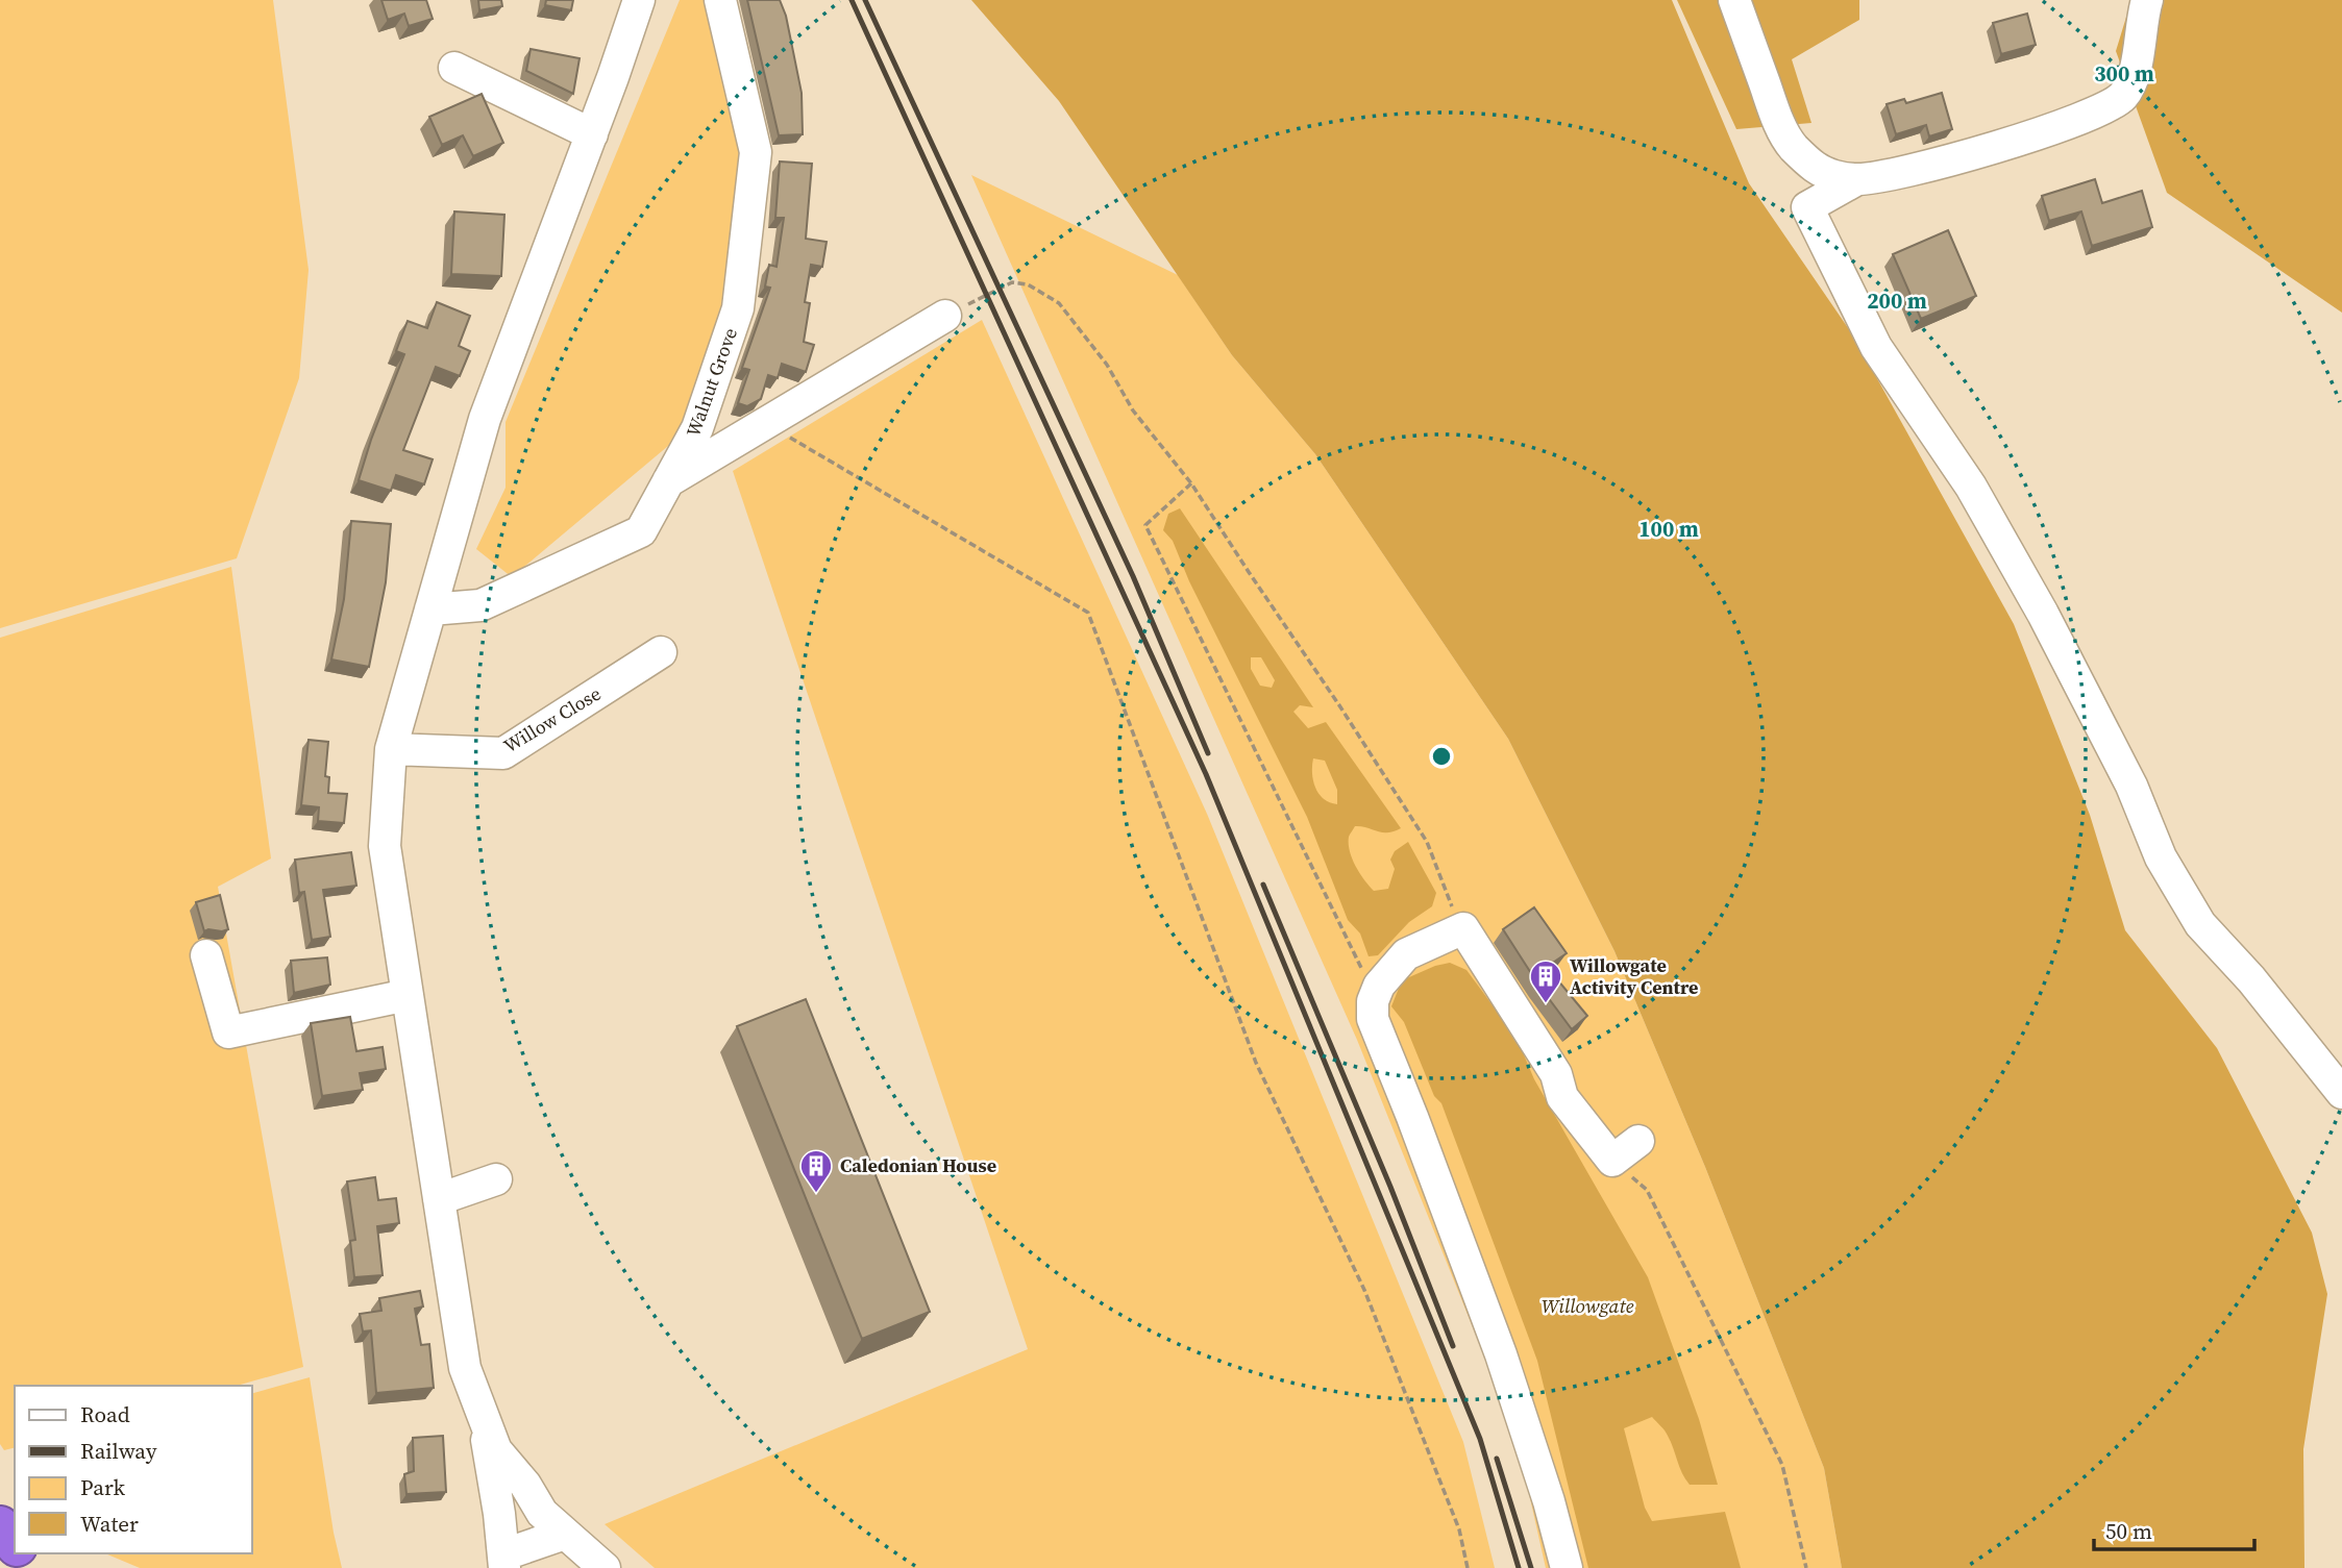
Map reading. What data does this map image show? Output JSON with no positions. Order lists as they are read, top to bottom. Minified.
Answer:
{"streets":{"street":["Walnut Grove","Willow Close"]},"water":["Willowgate"],"places":{"building":["Willowgate Activity Centre","Caledonian House"]},"legend":["Road","Railway","Park","Water"],"scale_bar":"50 m","rings":["300 m","200 m","100 m"]}
